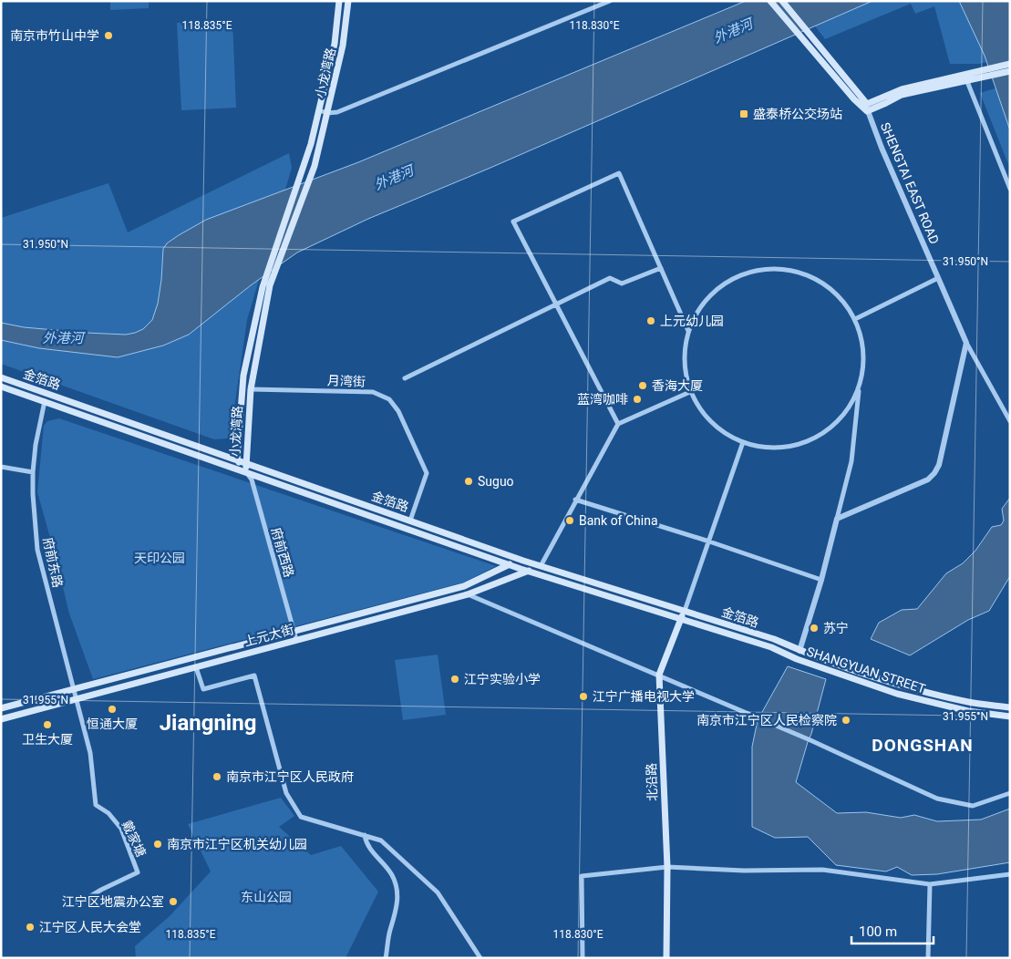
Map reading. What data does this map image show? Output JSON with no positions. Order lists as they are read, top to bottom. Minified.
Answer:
{"streets":{"main road":["小龙湾路","SHENGTAI EAST ROAD","金箔路","上元大街","SHANGYUAN STREET","北沿路"],"street":["月湾街","府前西路","府前东路","戴家塘"]},"crossings":[["小龙湾路","金箔路"],["小龙湾路","月湾街"],["小龙湾路","府前西路"],["金箔路","月湾街"],["金箔路","府前西路"],["金箔路","府前东路"],["金箔路","上元大街"],["金箔路","SHANGYUAN STREET"],["金箔路","北沿路"],["府前西路","上元大街"],["府前东路","上元大街"],["府前东路","戴家塘"],["上元大街","戴家塘"]],"districts":["Jiangning","DONGSHAN"],"water":["外港河"],"parks":["天印公园","东山公园"],"places":{"other":["南京市竹山中学","上元幼儿园","香海大厦","蓝湾咖啡","Suguo","Bank of China","苏宁","江宁实验小学","江宁广播电视大学","恒通大厦","南京市江宁区人民检察院","卫生大厦","南京市江宁区人民政府","南京市江宁区机关幼儿园","江宁区地震办公室","江宁区人民大会堂"],"transit":["盛泰桥公交场站"]},"scale_bar":"100 m","coordinates":["118.835°E","118.830°E","31.950°N","31.955°N"]}
